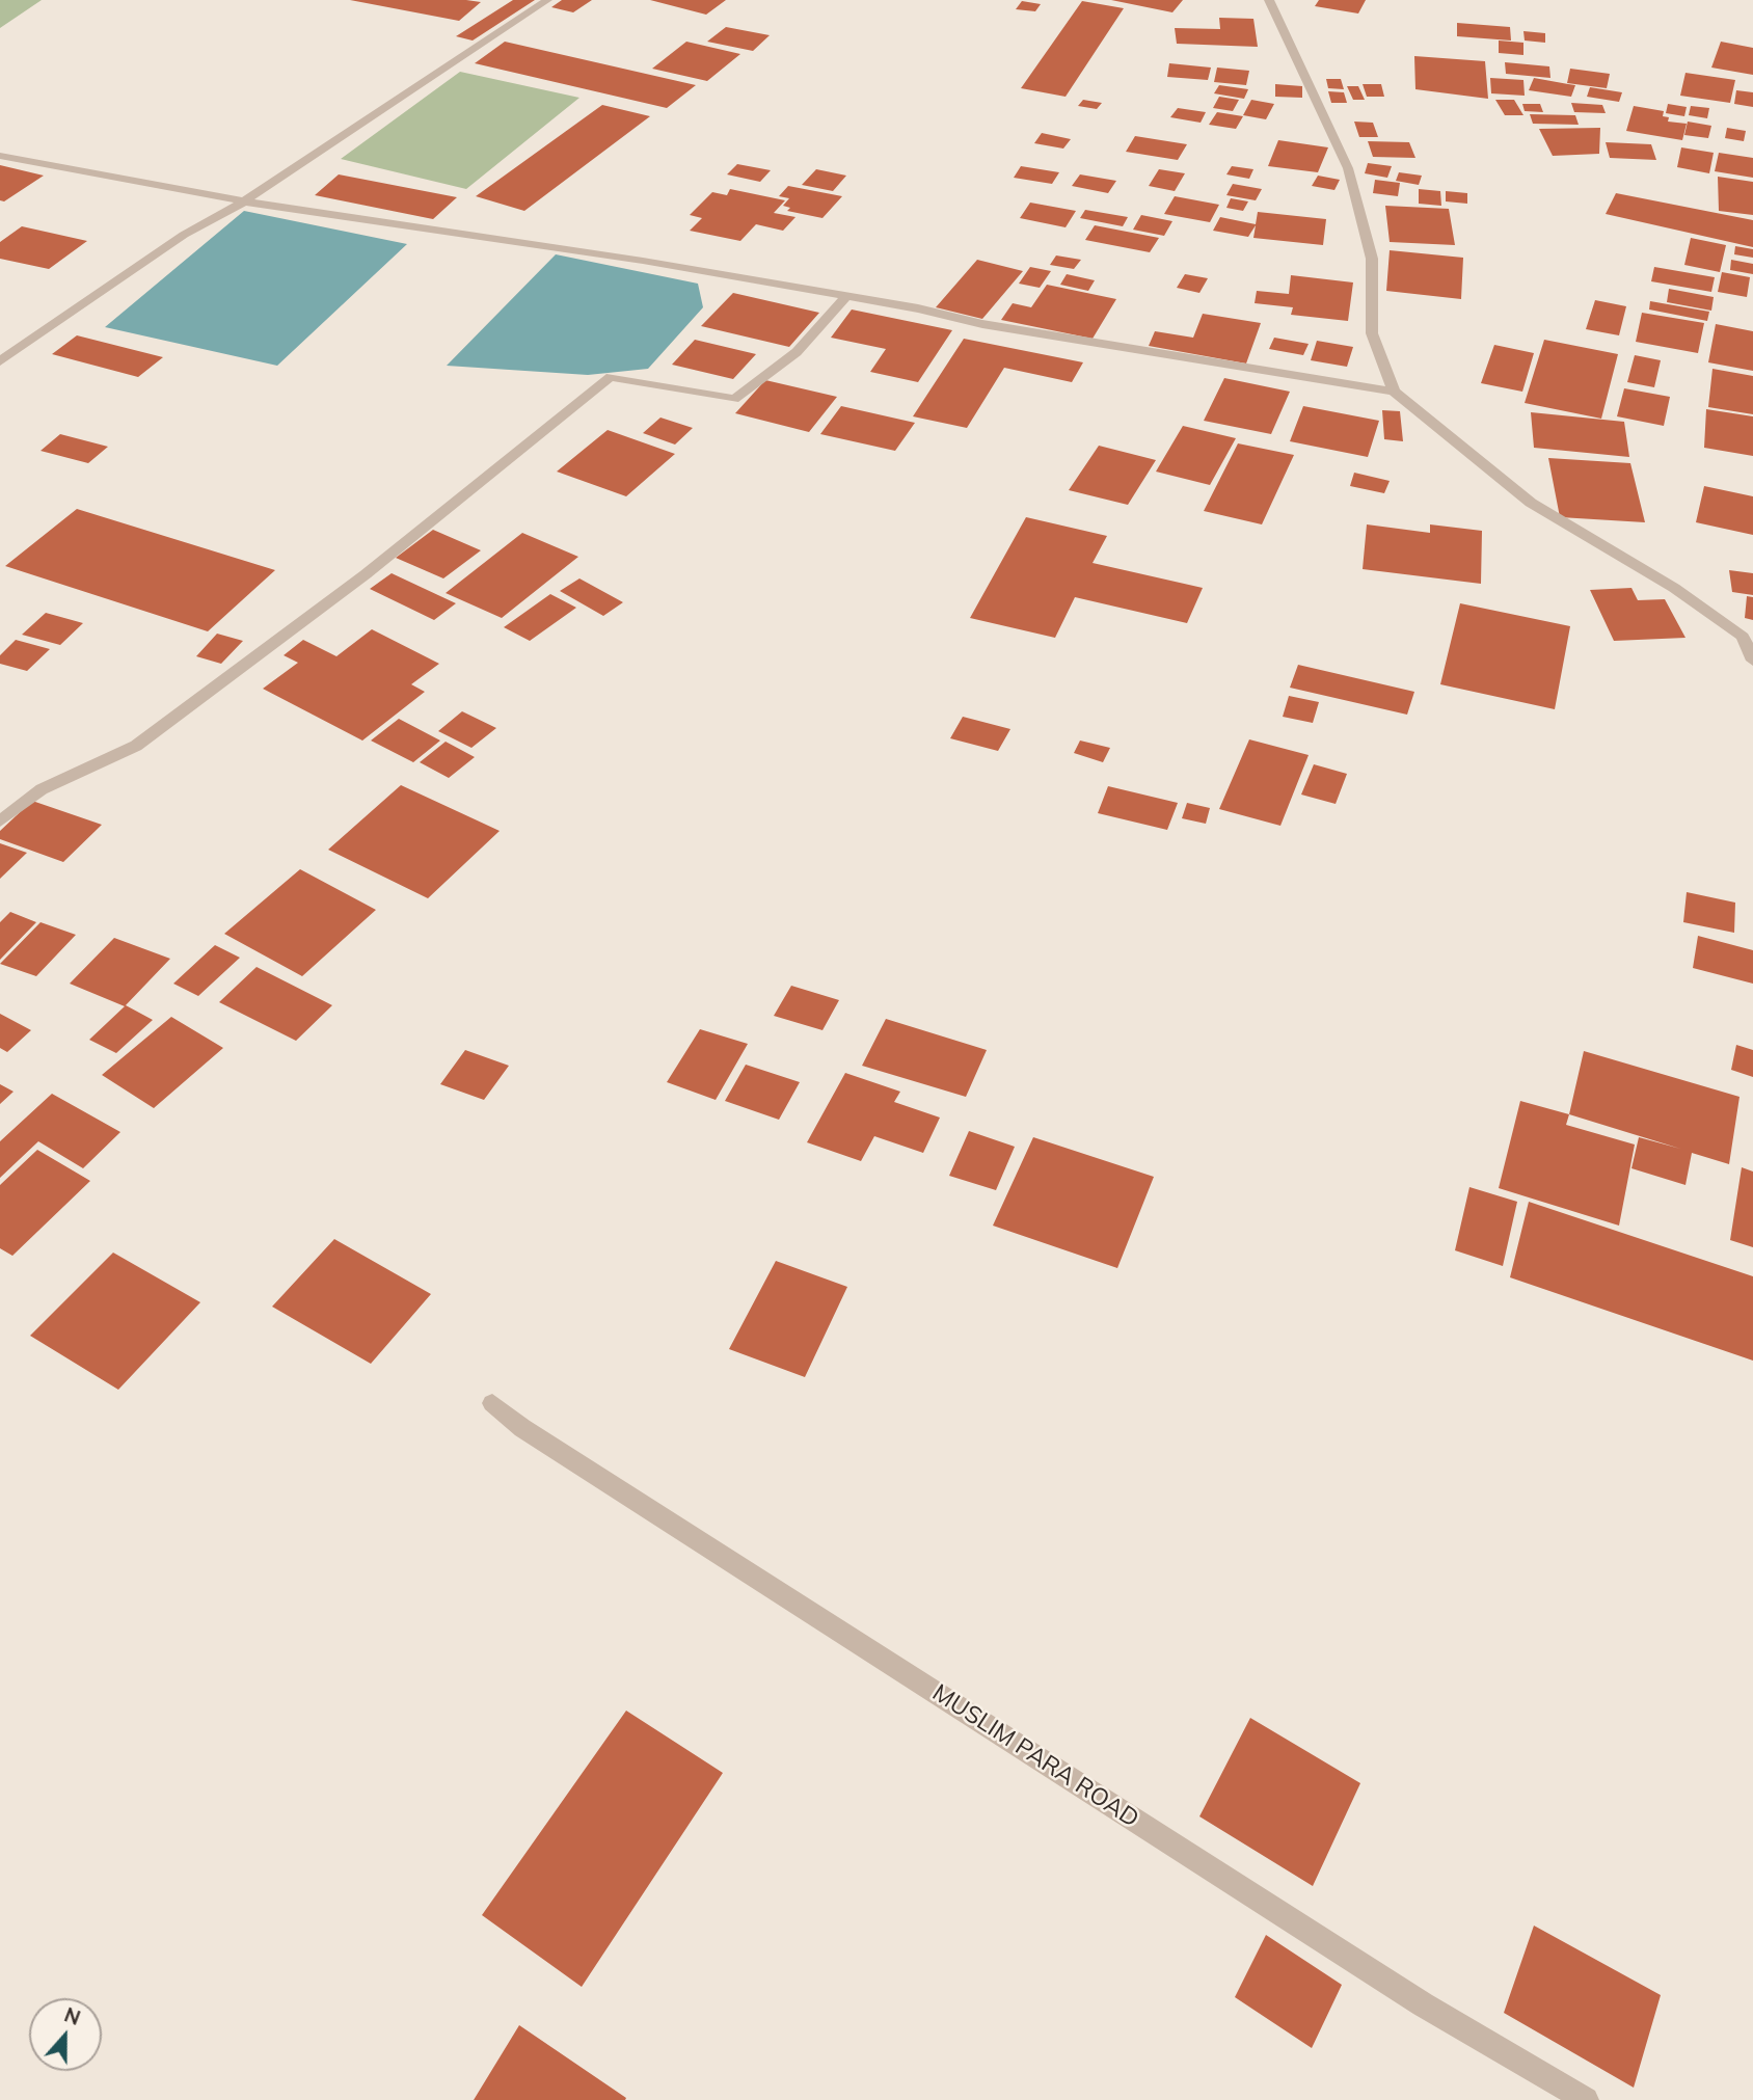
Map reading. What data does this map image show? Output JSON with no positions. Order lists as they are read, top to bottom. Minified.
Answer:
{"streets":{"street":["MUSLIM PARA ROAD"]},"north":"top"}
